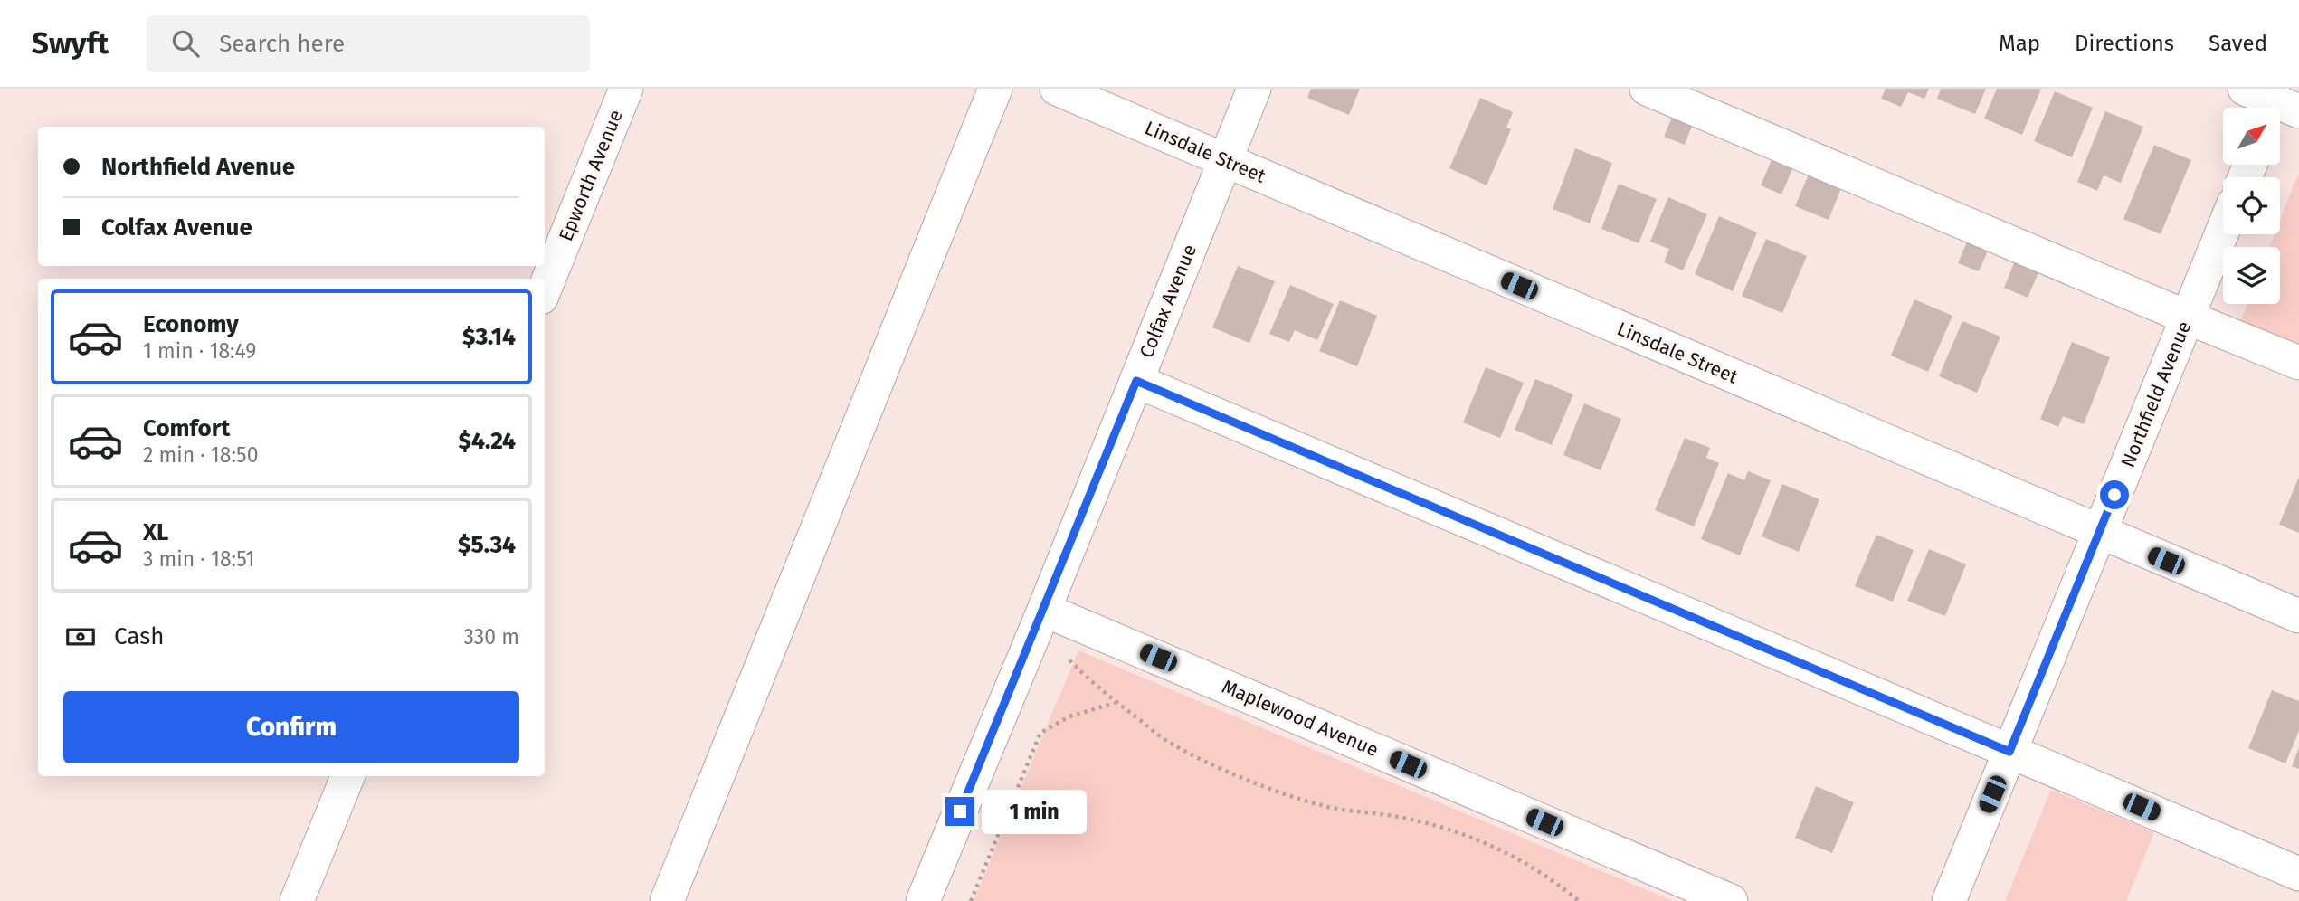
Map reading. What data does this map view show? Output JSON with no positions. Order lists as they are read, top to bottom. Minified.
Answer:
{"streets":{"street":["Linsdale Street","Epworth Avenue","Colfax Avenue","Northfield Avenue","Maplewood Avenue"]},"crossings":[["Linsdale Street","Colfax Avenue"],["Linsdale Street","Northfield Avenue"],["Colfax Avenue","Maplewood Avenue"]],"north":"top right","page":{"header":"Swyft","search":"Search here","nav":["Map","Directions","Saved"],"banner":["Northfield Avenue","Colfax Avenue"],"list":[{"name":"Economy","note":"1 min · 18:49","value":"$3.14"},{"name":"Comfort","note":"2 min · 18:50","value":"$4.24"},{"name":"XL","note":"3 min · 18:51","value":"$5.34"}],"pay":["Cash","330 m"],"buttons":"Confirm","bubble":"1 min"}}
